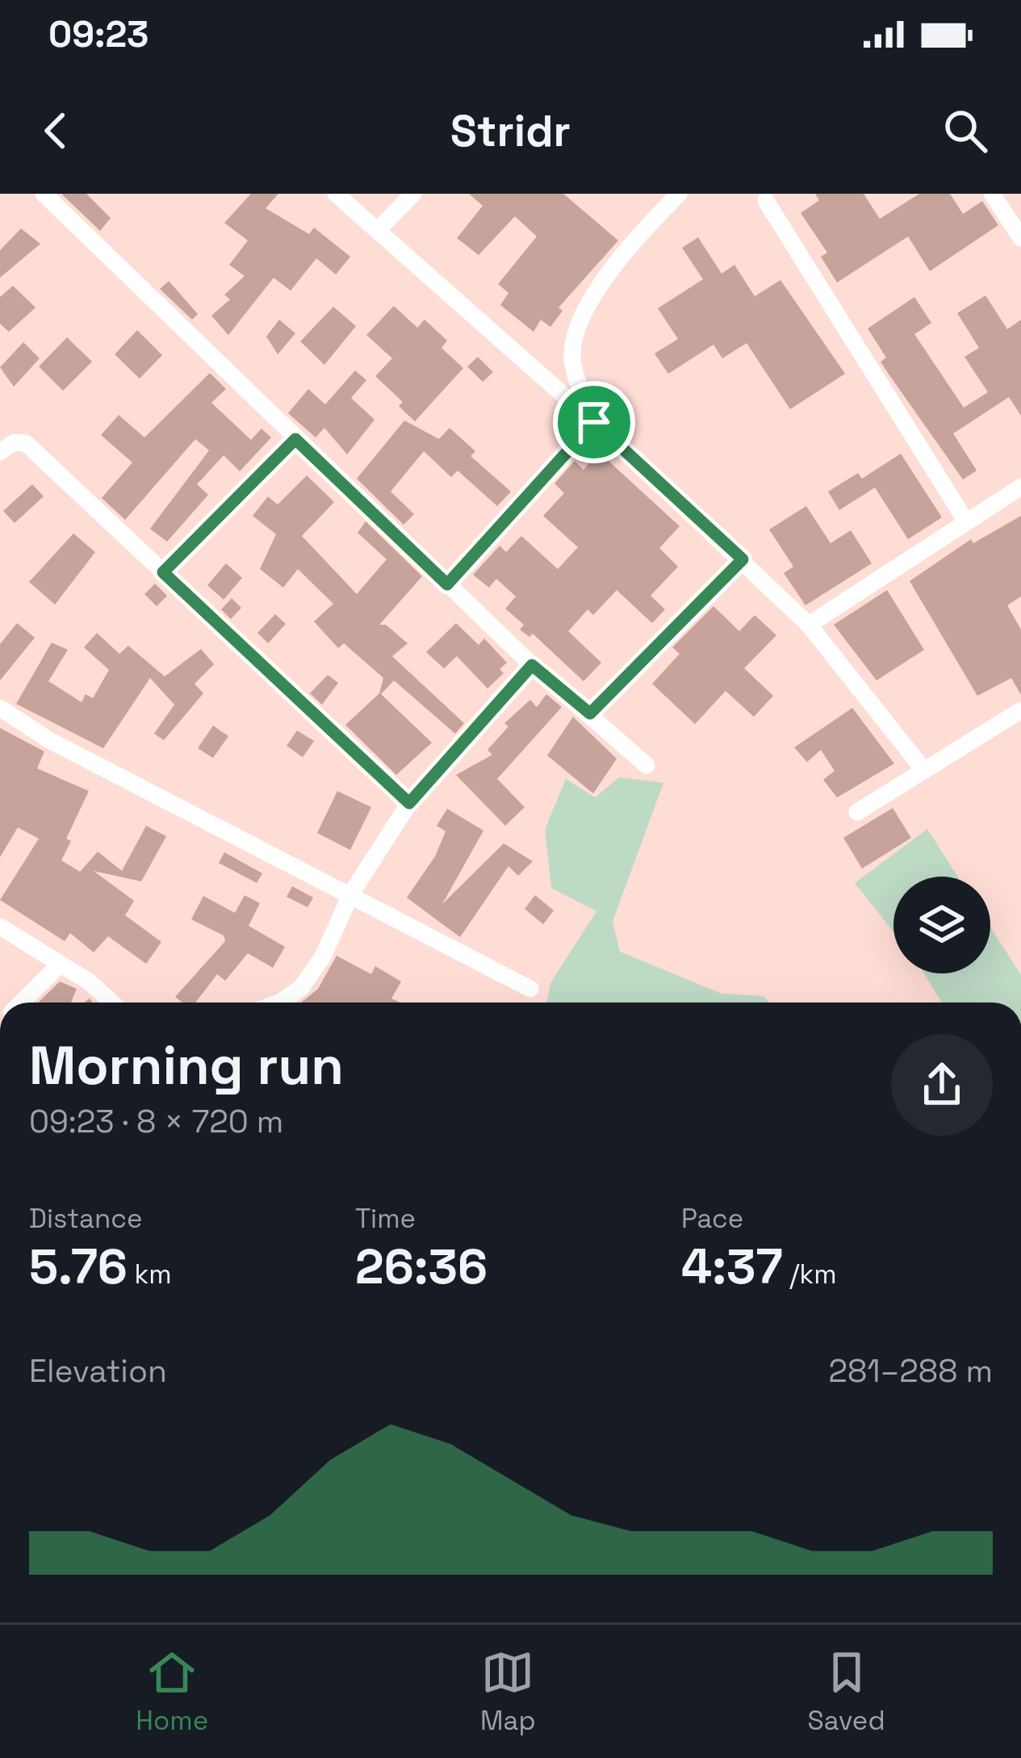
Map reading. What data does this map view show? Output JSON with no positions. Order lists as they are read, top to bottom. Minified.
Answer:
{"page":{"status":"09:23","header":"Stridr","heading":["Morning run","09:23 · 8 × 720 m"],"stats":[["Distance","5.76 km"],["Time","26:36"],["Pace","4:37 /km"]],"chart":["Elevation","281–288 m"],"tabs":["Home","Map","Saved"]}}
